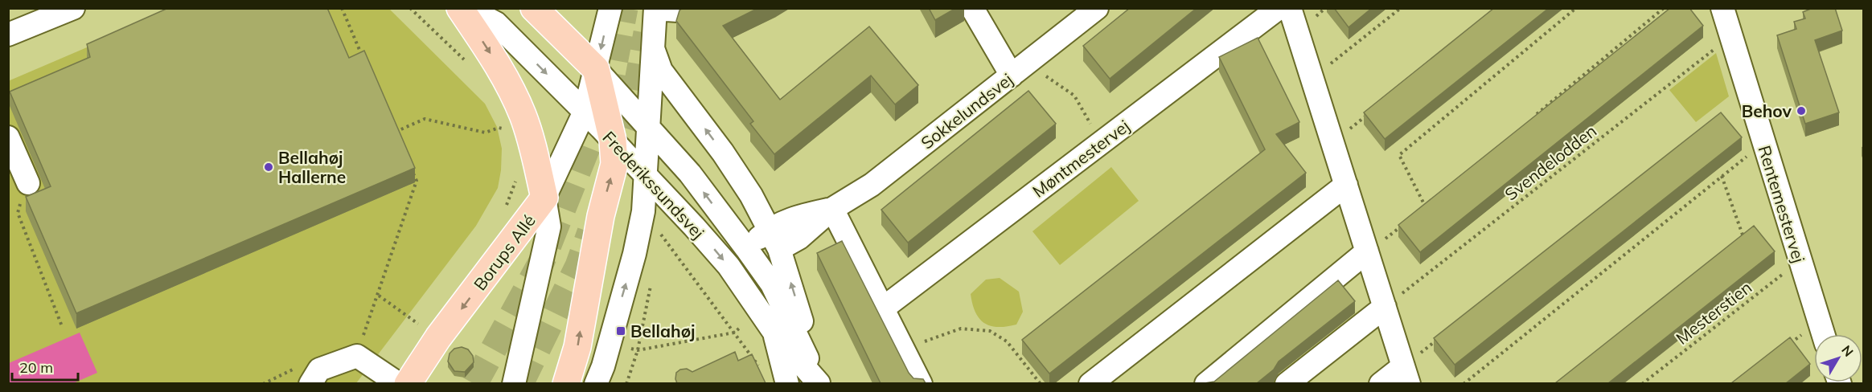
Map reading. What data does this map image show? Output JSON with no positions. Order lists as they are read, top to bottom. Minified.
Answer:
{"streets":{"main road":["Frederikssundsvej","Borups Allé"],"street":["Sokkelundsvej","Møntmestervej","Rentemestervej"],"path":["Svendelodden","Mesterstien"]},"crossings":[["Sokkelundsvej","Frederikssundsvej"],["Svendelodden","Rentemestervej"],["Frederikssundsvej","Borups Allé"],["Rentemestervej","Mesterstien"]],"places":{"other":["Behov","Bellahøj Hallerne"],"transit":["Bellahøj"]},"scale_bar":"20 m","north":"top right"}
